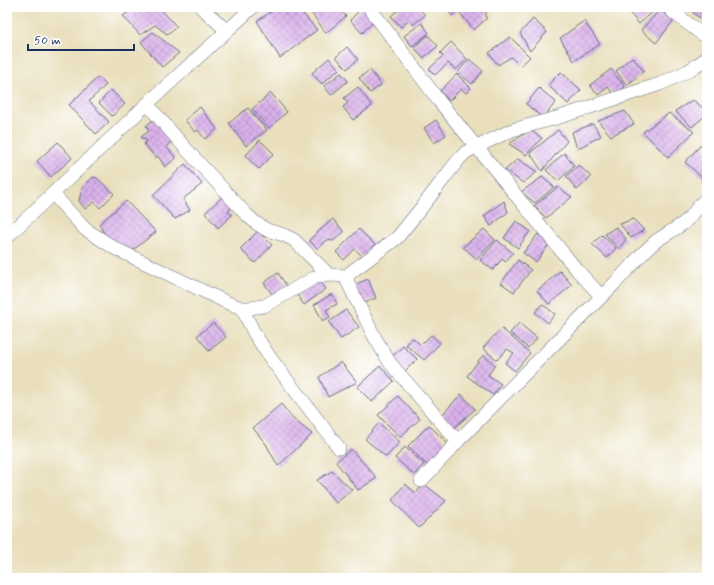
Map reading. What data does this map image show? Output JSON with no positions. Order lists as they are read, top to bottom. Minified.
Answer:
{"scale_bar":"50 m"}
